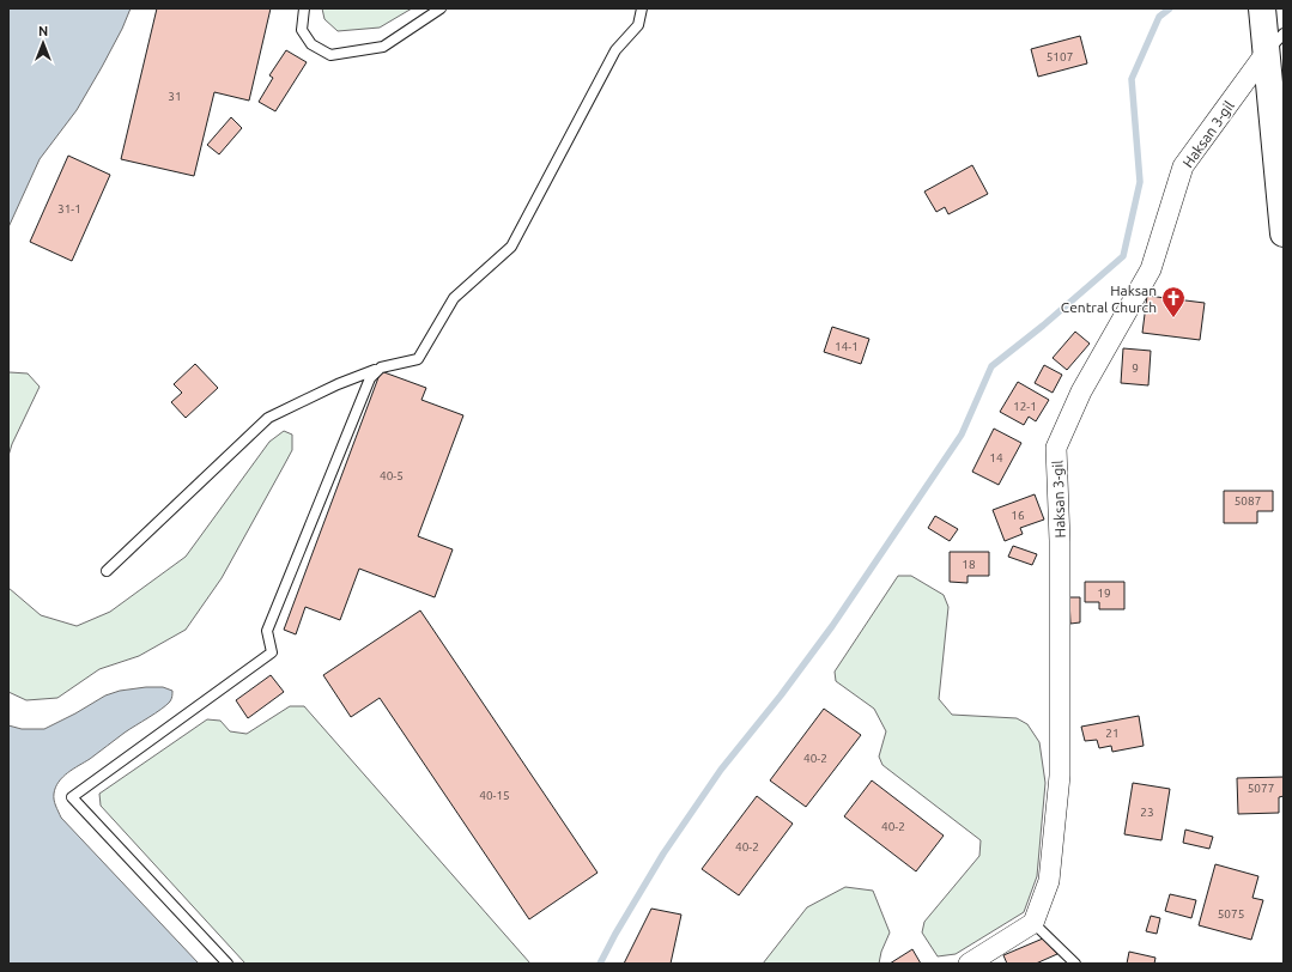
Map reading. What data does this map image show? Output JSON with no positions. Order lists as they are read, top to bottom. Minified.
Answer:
{"streets":{"street":["Haksan 3-gil"]},"places":{"church":["Haksan Central Church"]},"house_numbers":["5107","31","31-1","14-1","9","12-1","14","40-5","5087","16","18","19","21","40-2","5077","40-15","23","40-2","40-2","5075"],"north":"top"}
